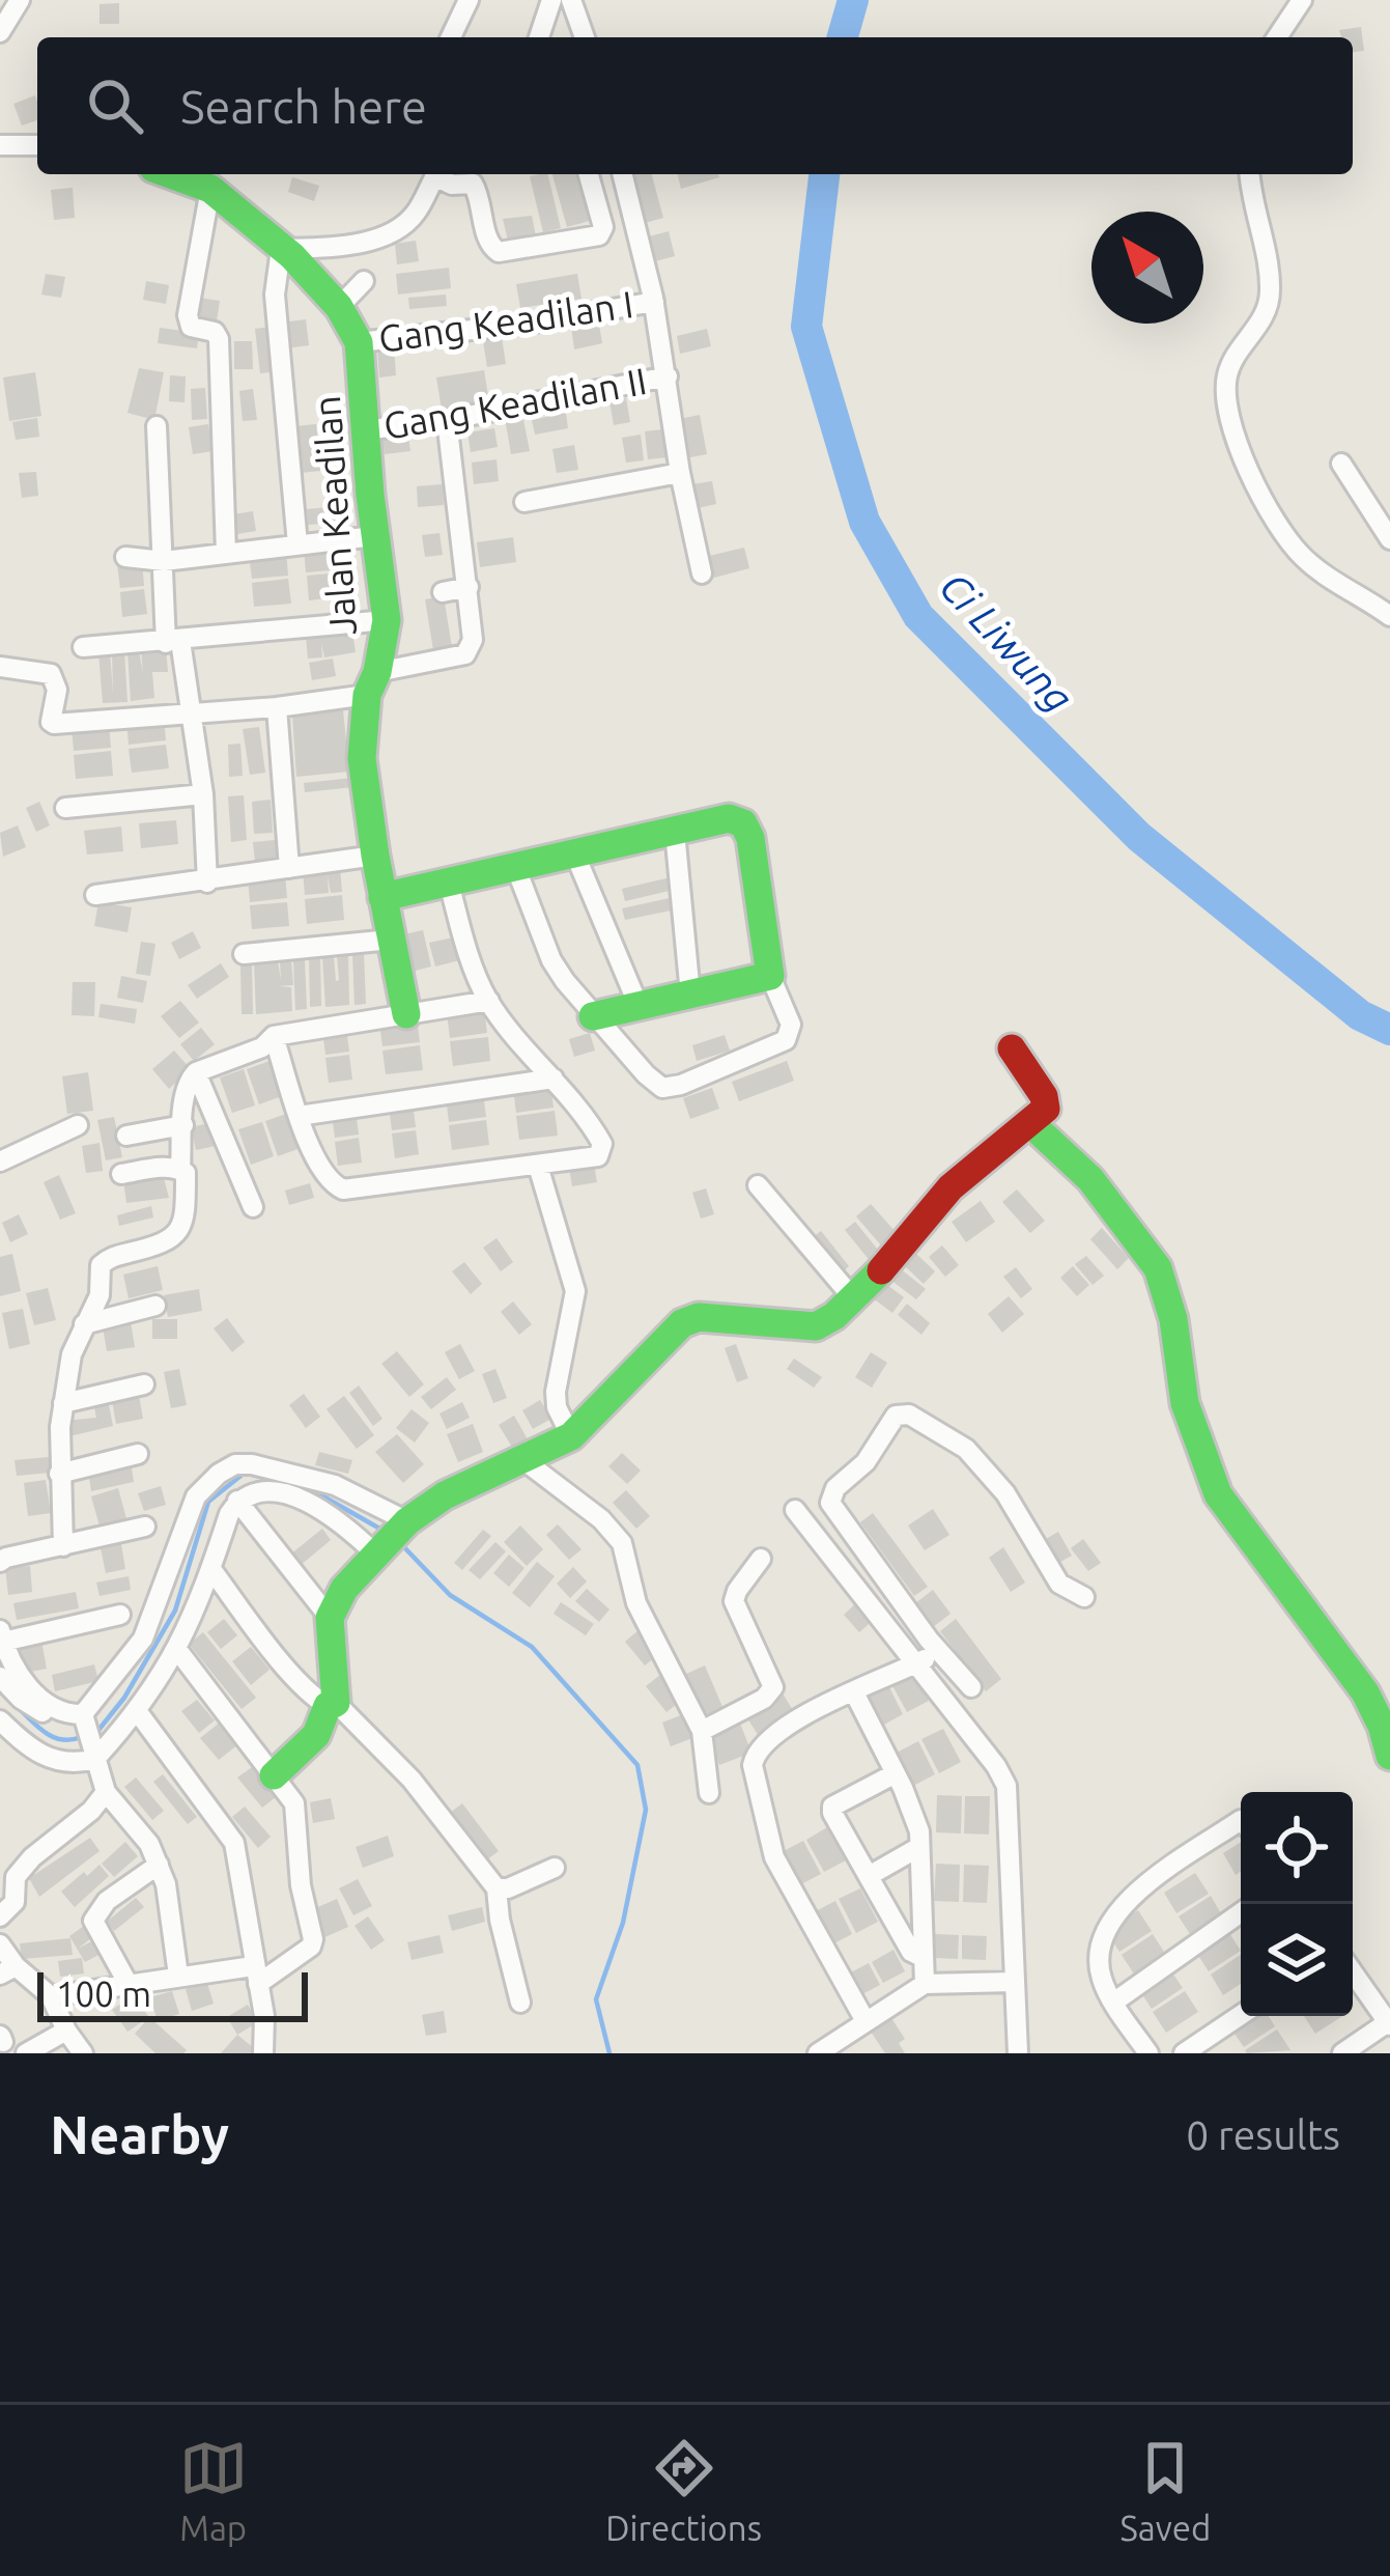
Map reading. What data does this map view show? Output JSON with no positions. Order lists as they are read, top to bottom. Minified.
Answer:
{"streets":{"street":["Gang Keadilan I","Gang Keadilan II","Jalan Keadilan"]},"crossings":[["Gang Keadilan I","Jalan Keadilan"],["Gang Keadilan II","Jalan Keadilan"]],"water":["Ci Liwung"],"scale_bar":"100 m","north":"top left","page":{"search":"Search here","scale":"100 m","heading":["Nearby","0 results"],"nav":["Map","Directions","Saved"]}}
